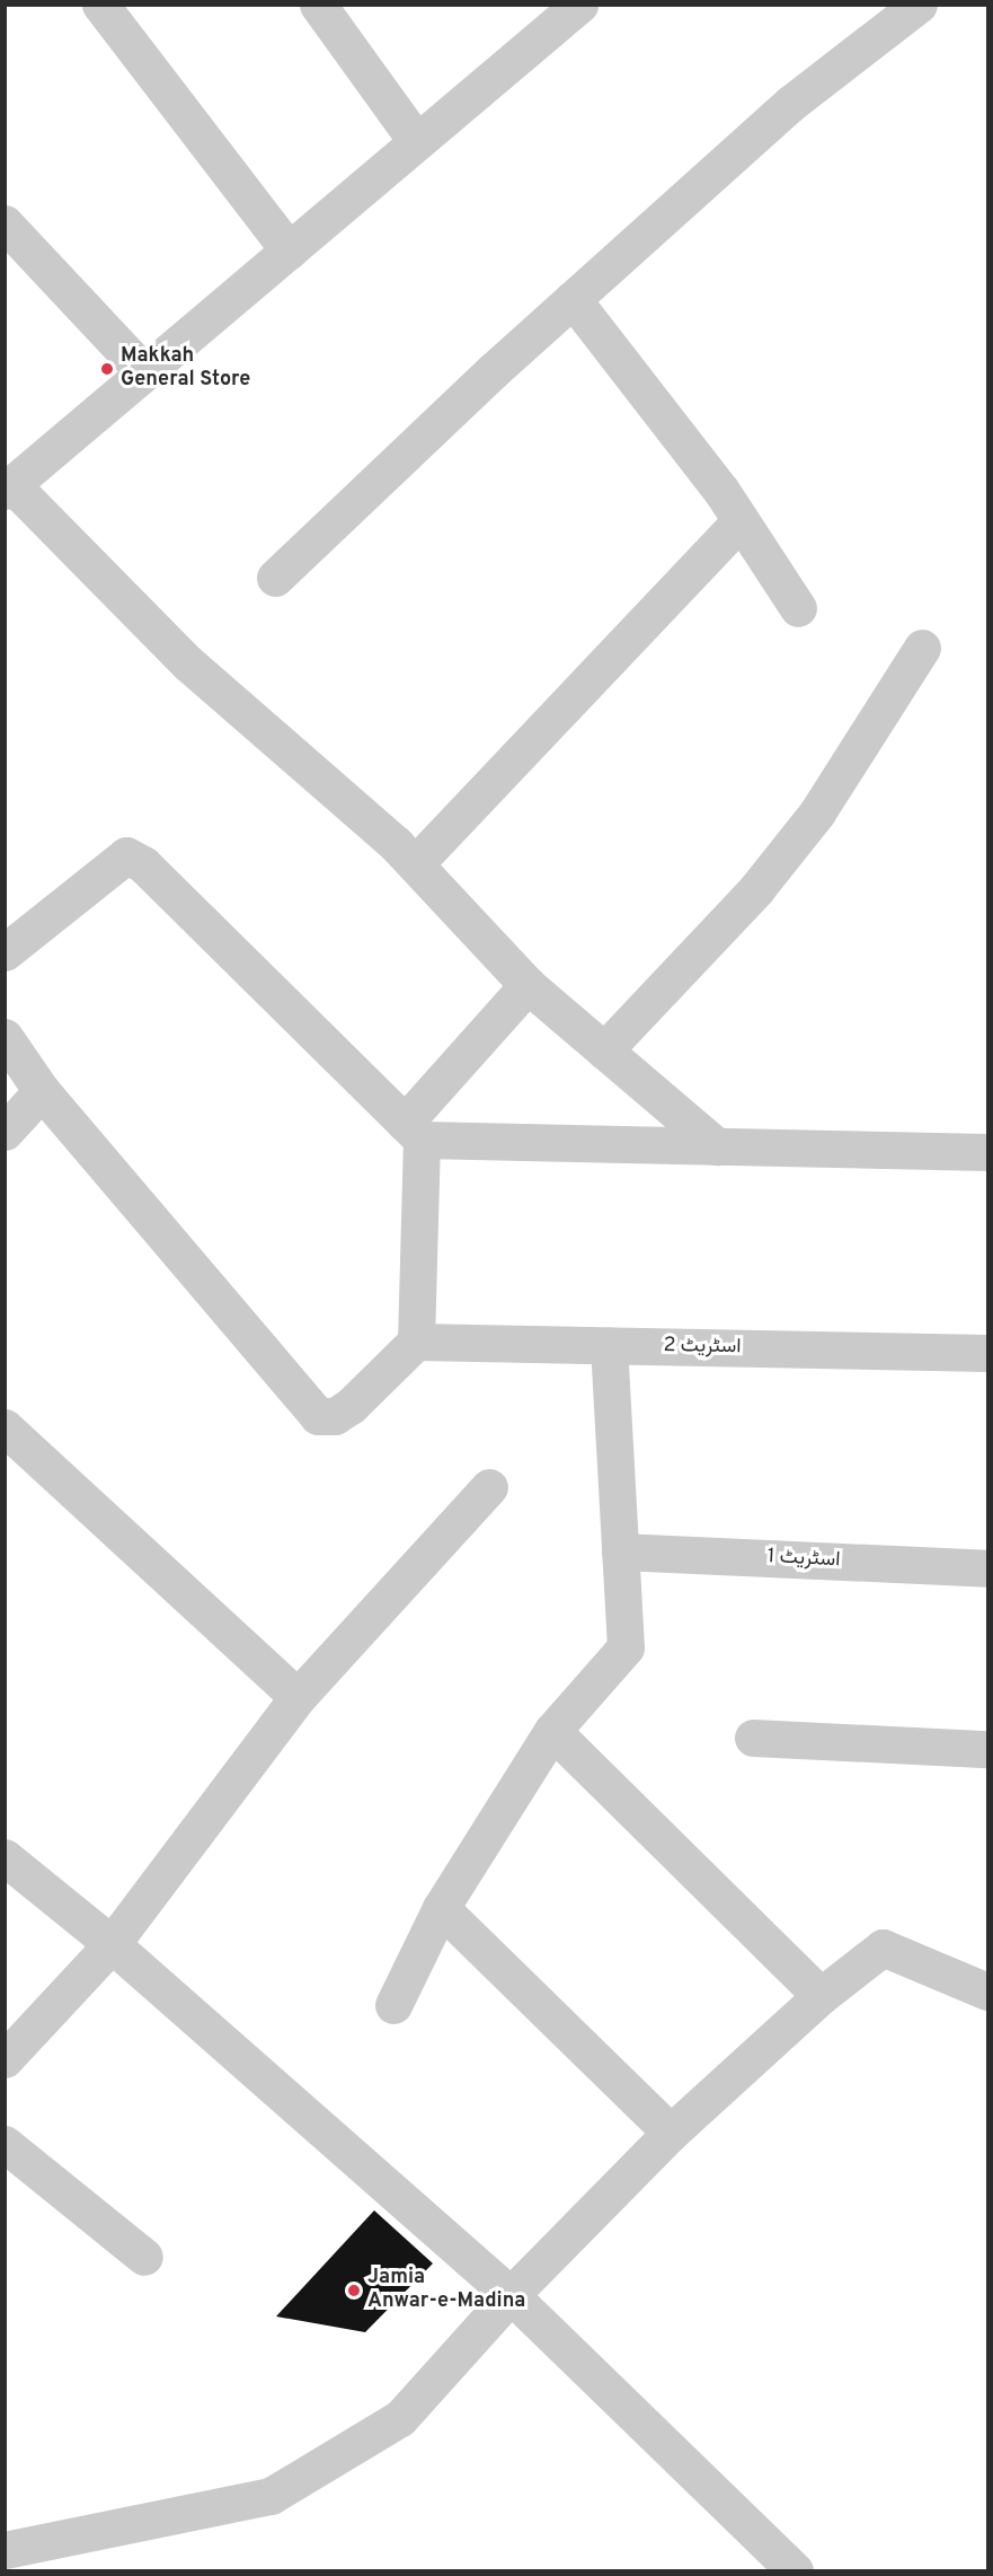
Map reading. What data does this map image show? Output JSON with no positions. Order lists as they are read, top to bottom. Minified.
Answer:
{"streets":{"street":["اسٹریٹ 2","اسٹریٹ 1"]},"places":["Makkah General Store","Jamia Anwar-e-Madina"]}
